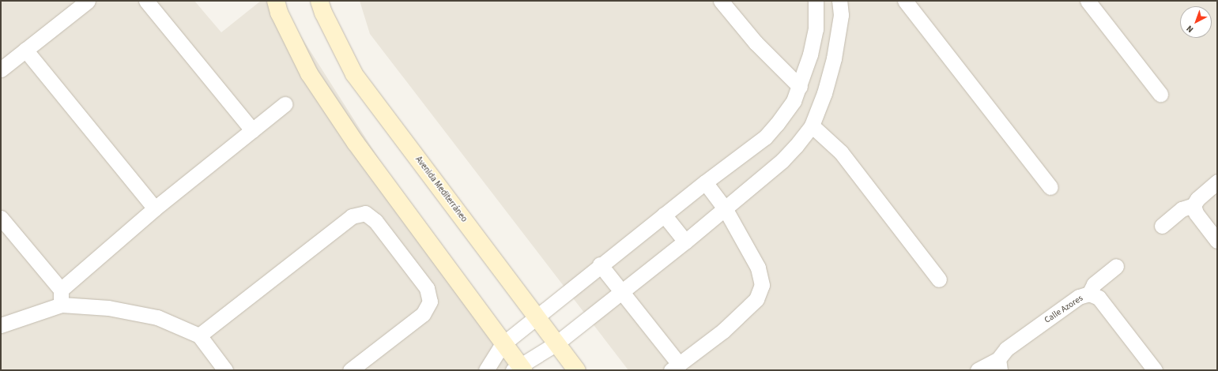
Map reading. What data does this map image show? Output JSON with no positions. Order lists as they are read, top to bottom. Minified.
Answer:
{"streets":{"street":["Avenida Mediterráneo","Calle Azores"]},"north":"bottom left"}
